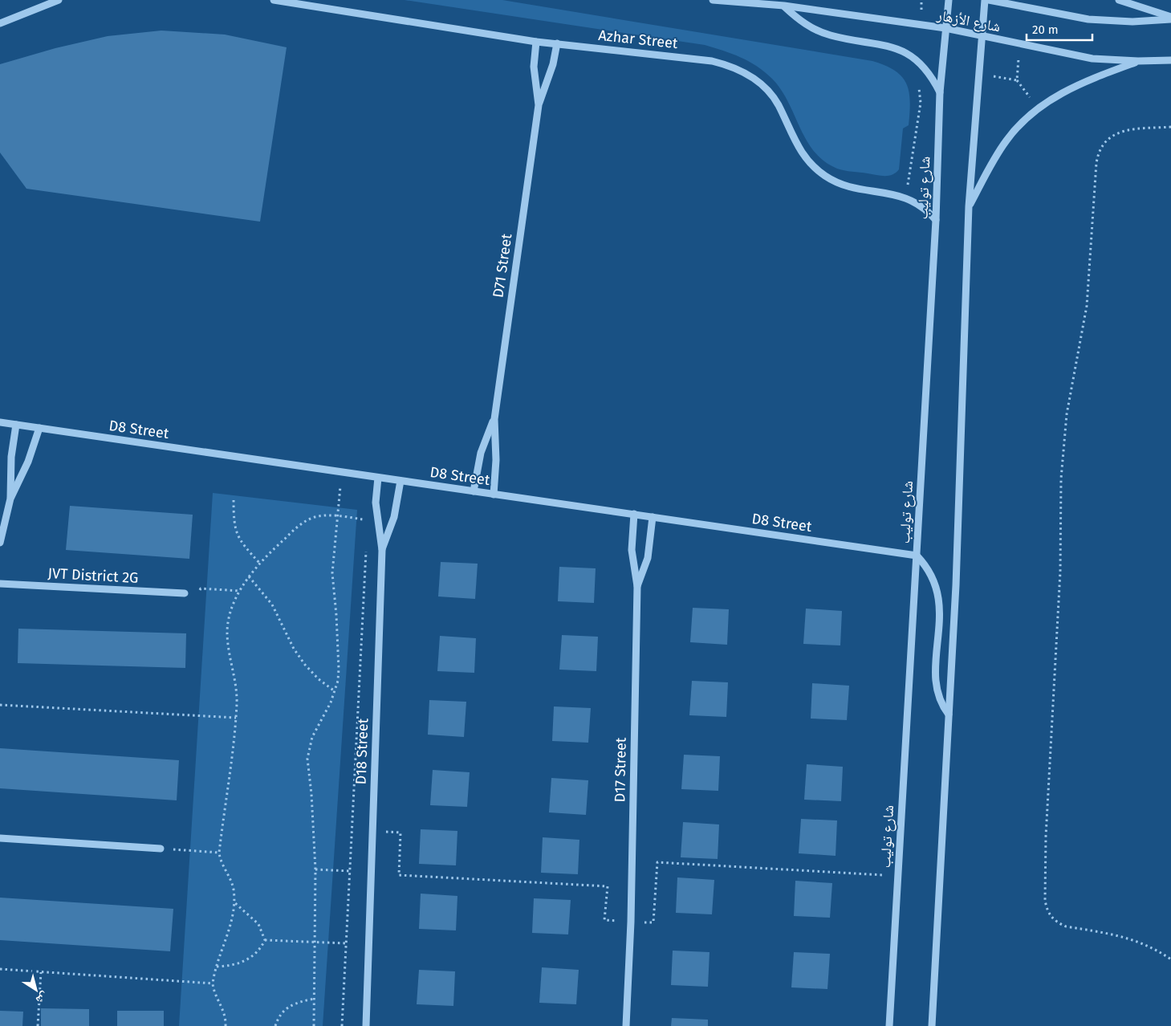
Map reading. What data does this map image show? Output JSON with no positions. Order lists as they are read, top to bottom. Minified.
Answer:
{"streets":{"street":["شارع الأزهار","Azhar Street","شارع توليب","D71 Street","D8 Street","JVT District 2G","D18 Street","D17 Street"]},"crossings":[["شارع الأزهار","شارع توليب"],["Azhar Street","شارع توليب"],["Azhar Street","D71 Street"],["شارع توليب","D8 Street"],["D71 Street","D8 Street"],["D8 Street","D18 Street"],["D8 Street","D17 Street"]],"scale_bar":"20 m","north":"bottom right"}
